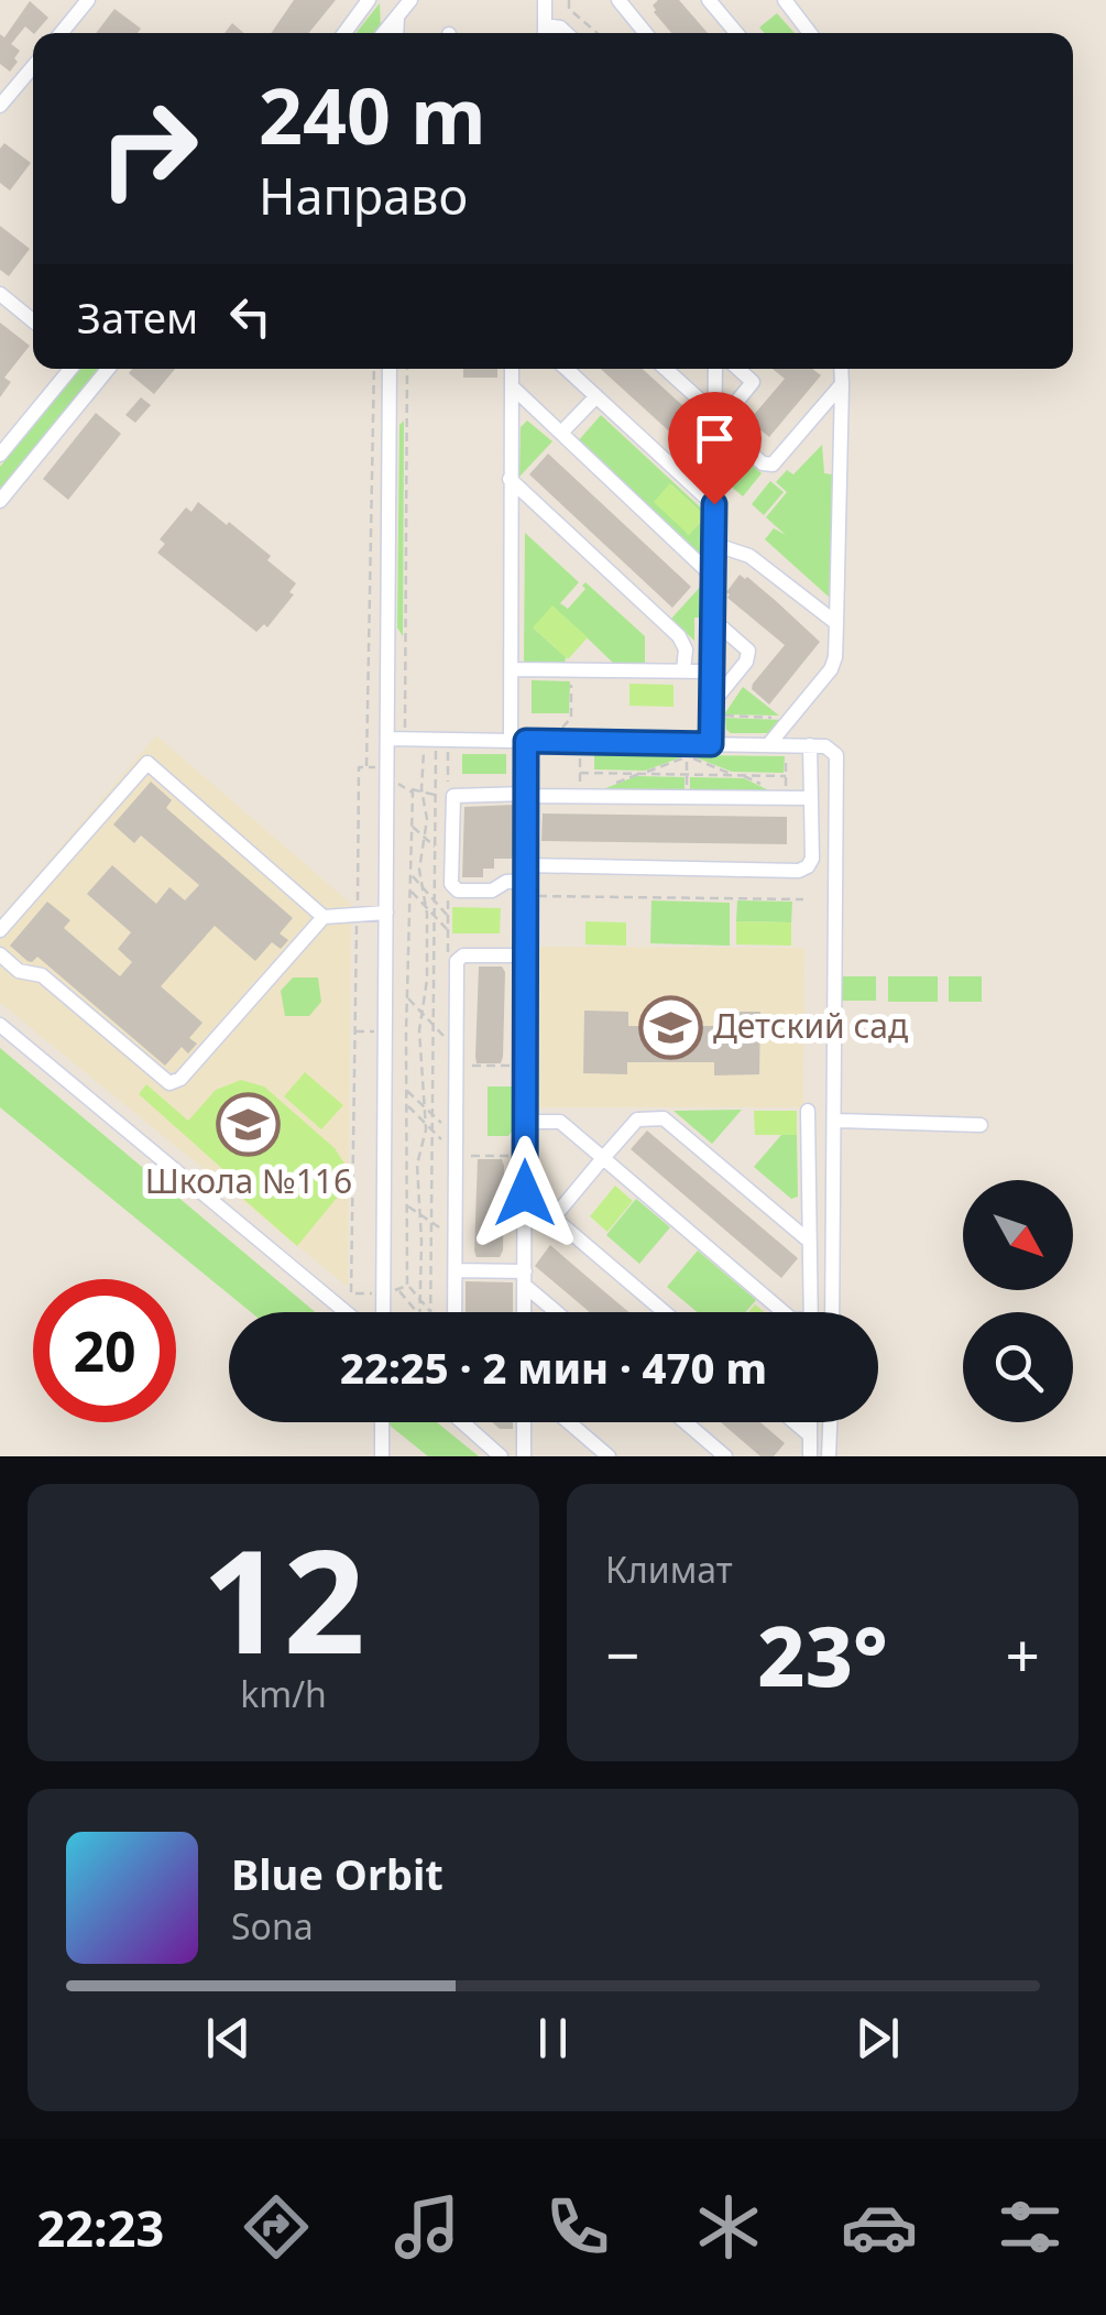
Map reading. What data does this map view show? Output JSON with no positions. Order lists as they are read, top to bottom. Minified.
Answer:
{"places":{"school or university":["Детский сад","Школа №116"]},"north":"bottom right","page":{"turn":["240 m","Направо"],"then":"Затем","limit":"20","trip":"22:25 · 2 мин · 470 m","tile":[["12","km/h"],"Климат"],"heat":["−","23°","+"],"song":["Blue Orbit","Sona"],"tabs":"22:23"}}
